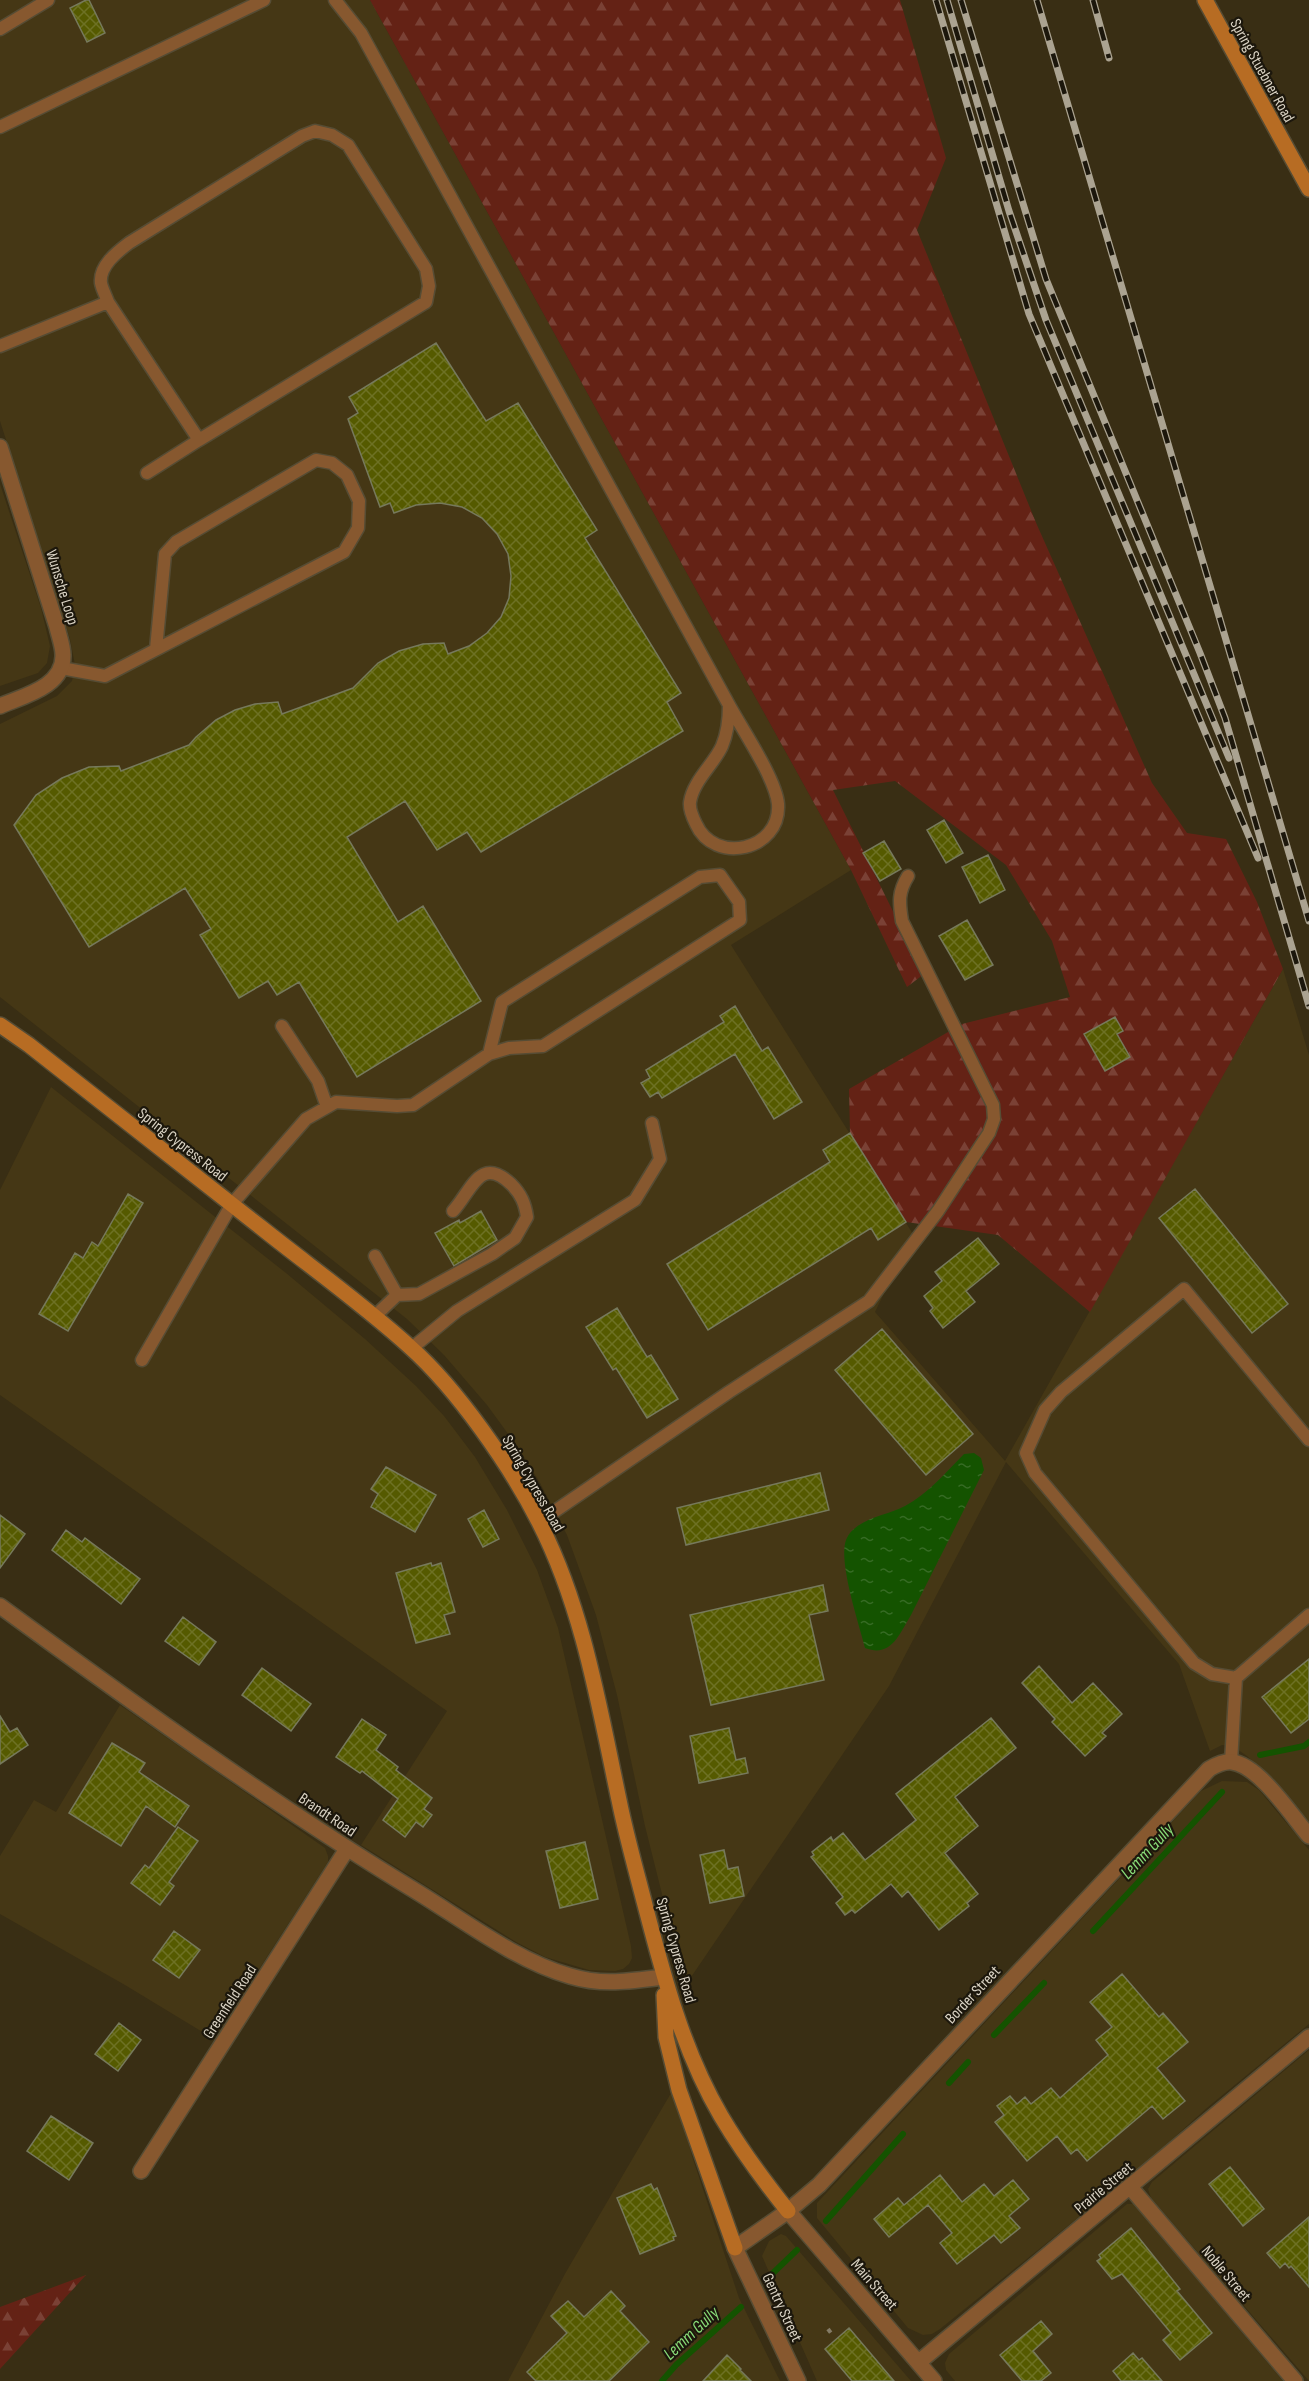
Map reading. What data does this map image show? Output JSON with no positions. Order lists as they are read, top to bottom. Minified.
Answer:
{"streets":{"main road":["Spring Stuebner Road","Spring Cypress Road"],"street":["Wunsche Loop","Brandt Road","Border Street","Greenfield Road","Prairie Street","Noble Street","Main Street","Gentry Street"]},"crossings":[["Spring Cypress Road","Brandt Road"],["Spring Cypress Road","Border Street"],["Spring Cypress Road","Main Street"],["Brandt Road","Greenfield Road"],["Border Street","Main Street"],["Border Street","Gentry Street"],["Prairie Street","Noble Street"],["Prairie Street","Main Street"]],"water":["Lemm Gully"]}
